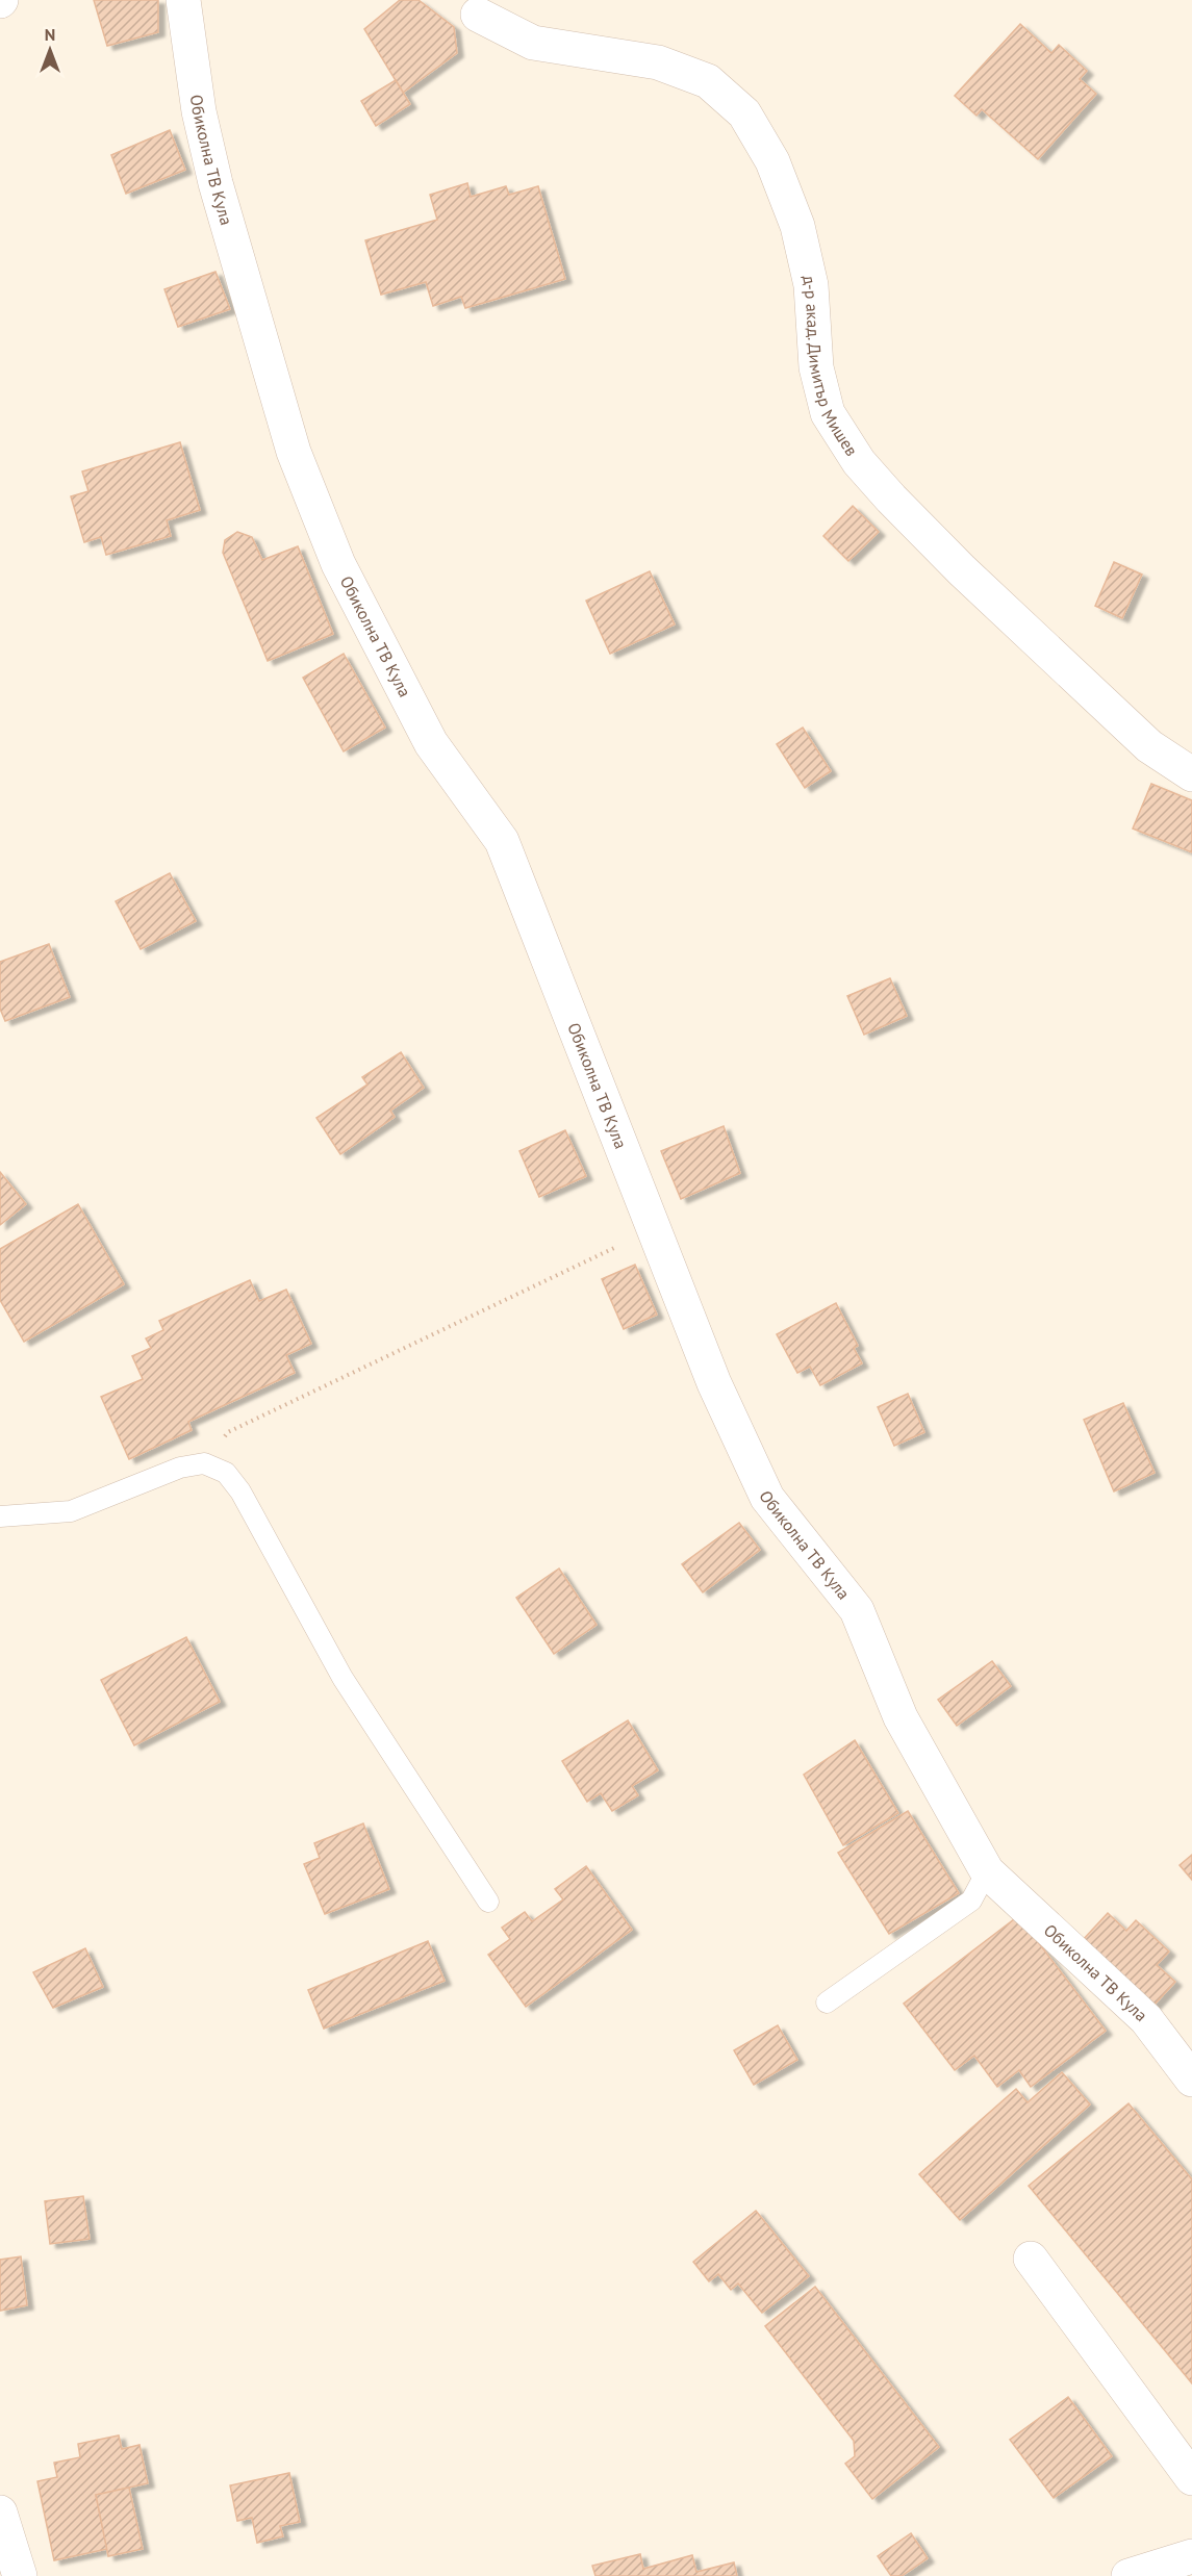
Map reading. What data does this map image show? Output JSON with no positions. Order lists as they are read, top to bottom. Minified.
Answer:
{"streets":{"street":["Обиколна ТВ Кула","д-р акад. Димитър Мишев"]},"north":"top"}
